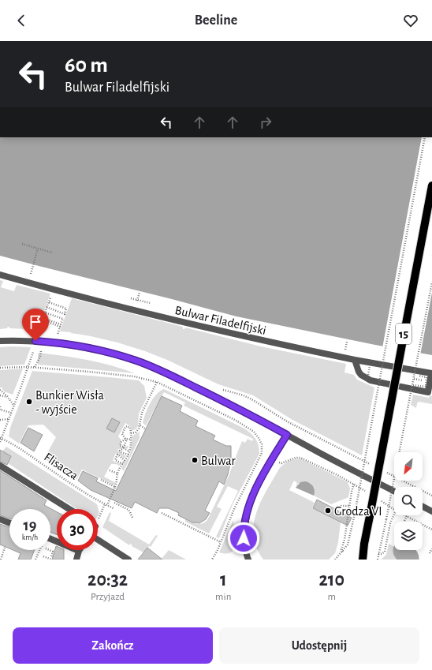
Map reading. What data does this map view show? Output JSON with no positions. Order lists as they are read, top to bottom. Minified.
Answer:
{"streets":{"main road":["15"],"street":["Bulwar Filadelfijski"],"path":["Flisacza"]},"places":["Bunkier Wisła - wyjście","Bulwar","Grodza VI"],"north":"bottom left","page":{"header":"Beeline","turn":["60 m","Bulwar Filadelfijski"],"speed":"19 km/h","limit":"30","eta":["20:32","Przyjazd","1","min","210","m"],"buttons":["Zakończ","Udostępnij"]}}
